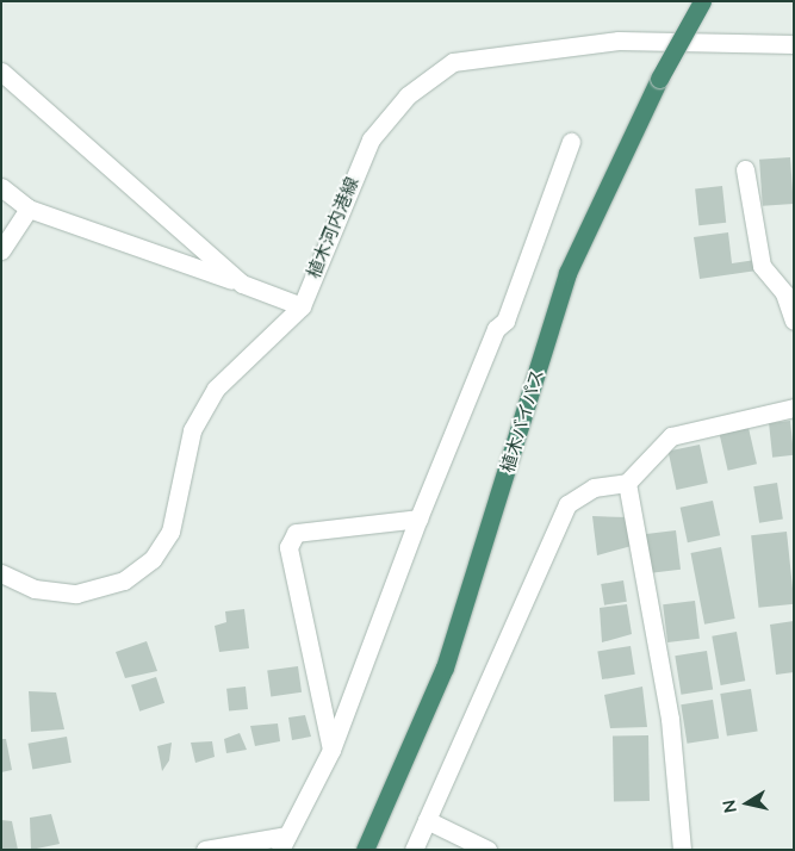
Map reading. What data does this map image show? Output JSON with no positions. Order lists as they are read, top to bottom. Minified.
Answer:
{"streets":{"highway":["植木バイパス"],"street":["植木河内港線"]},"north":"left"}
